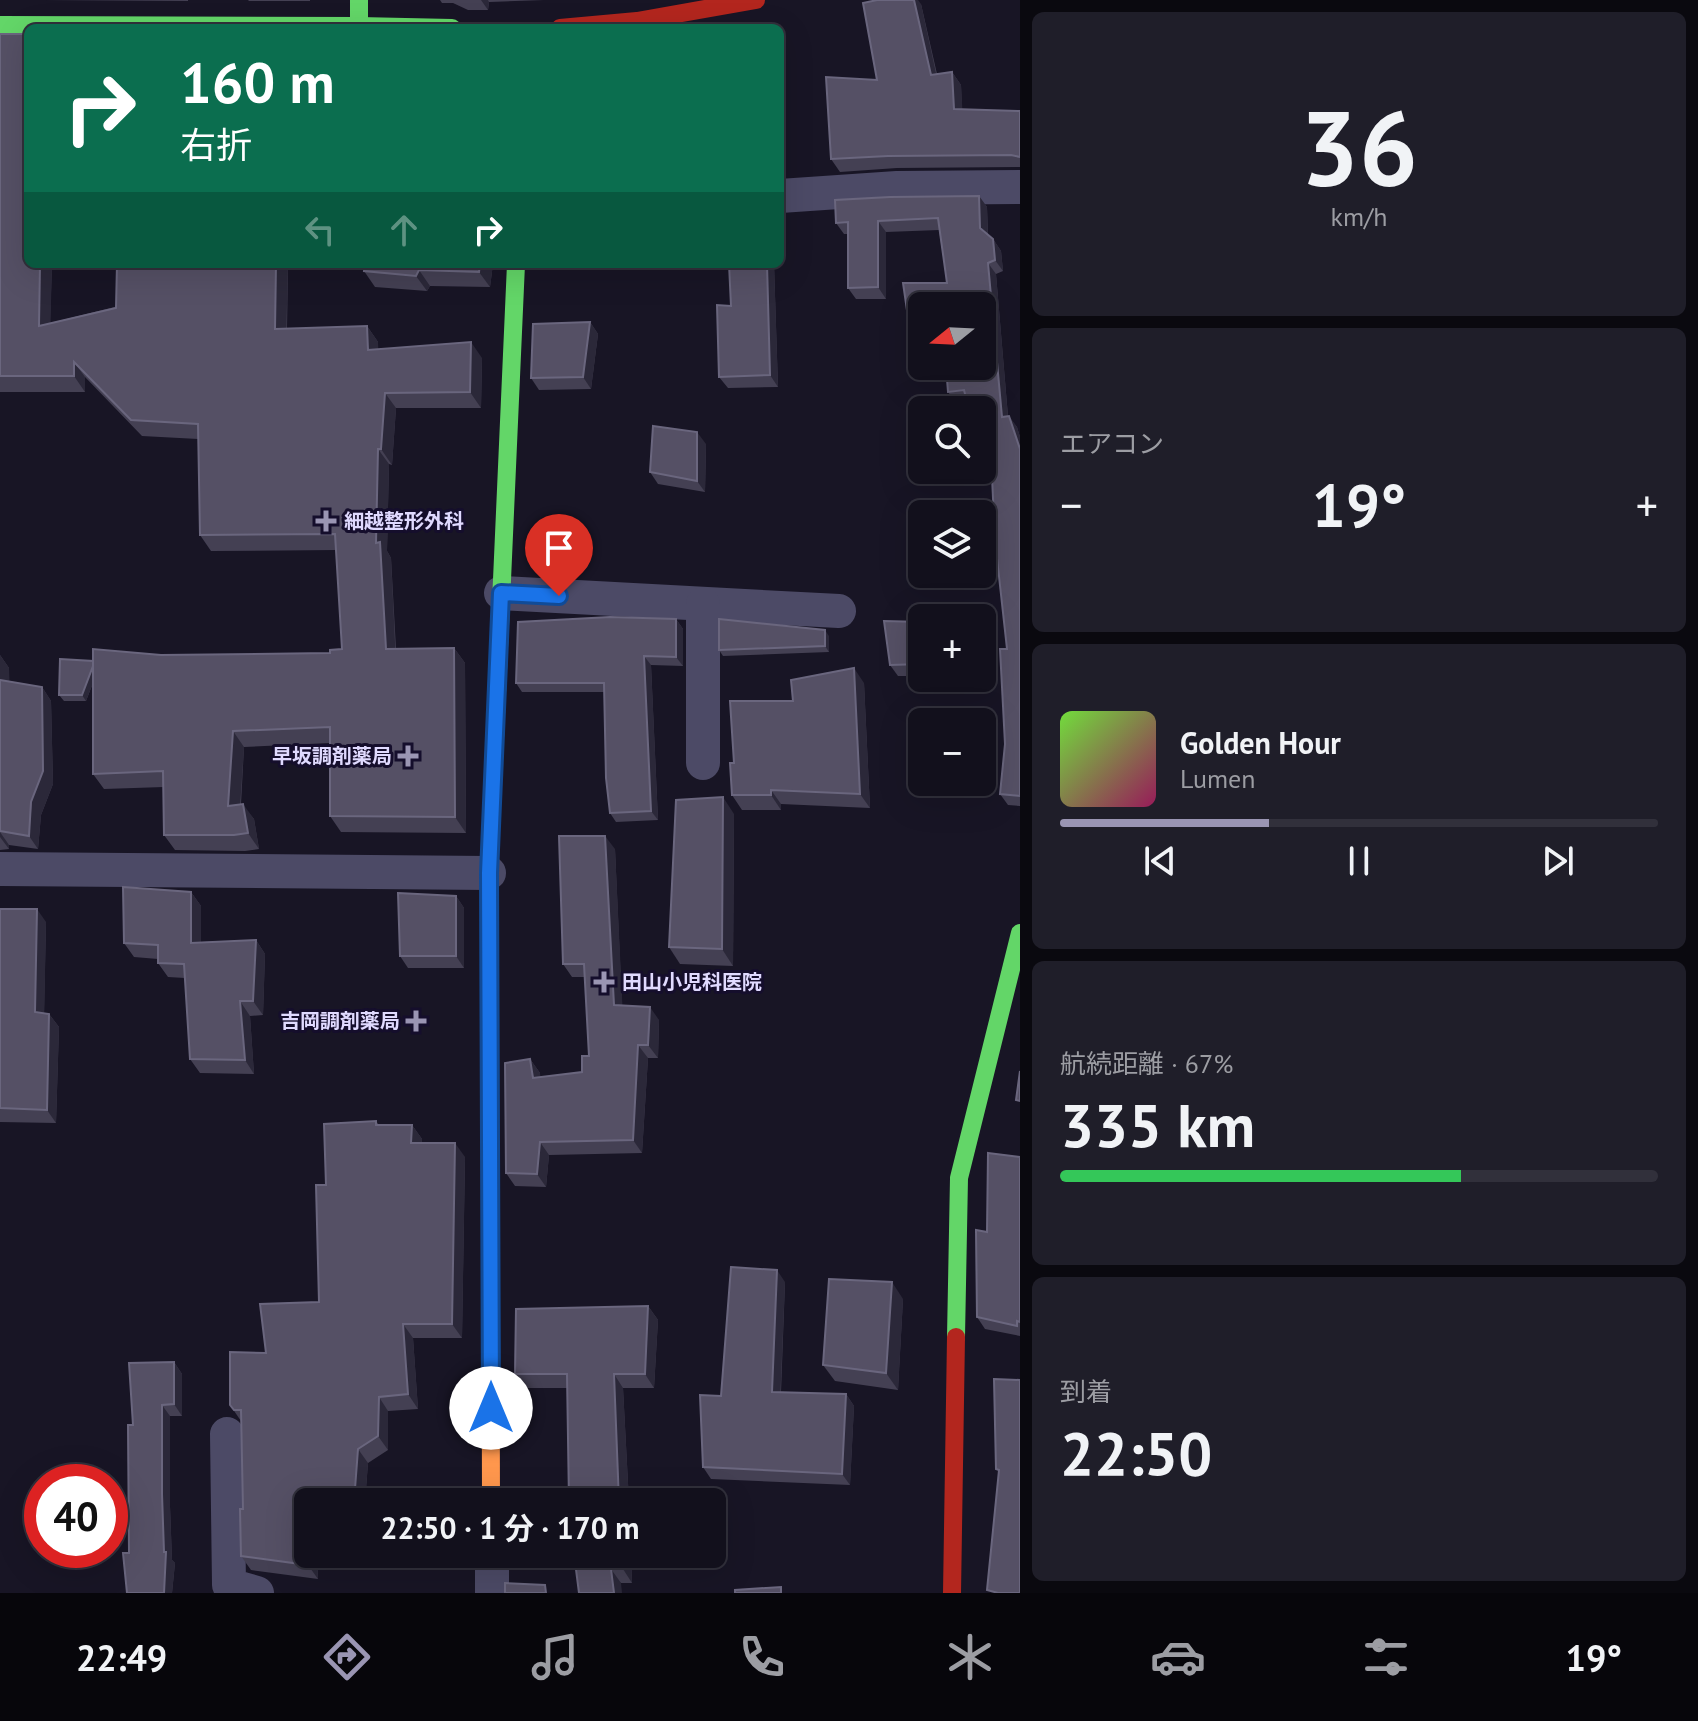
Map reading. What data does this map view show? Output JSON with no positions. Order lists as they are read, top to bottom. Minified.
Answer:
{"places":{"health":["細越整形外科","早坂調剤薬局","田山小児科医院","吉岡調剤薬局"]},"north":"left","page":{"tile":[["36","km/h"],"エアコン",["航続距離 · 67%","335 km"],["到着","22:50"]],"turn":["160 m","右折"],"map_buttons":["+","−"],"heat":["−","19°","+"],"song":["Golden Hour","Lumen"],"limit":"40","trip":"22:50 · 1 分 · 170 m","tabs":["22:49","19°"]}}
